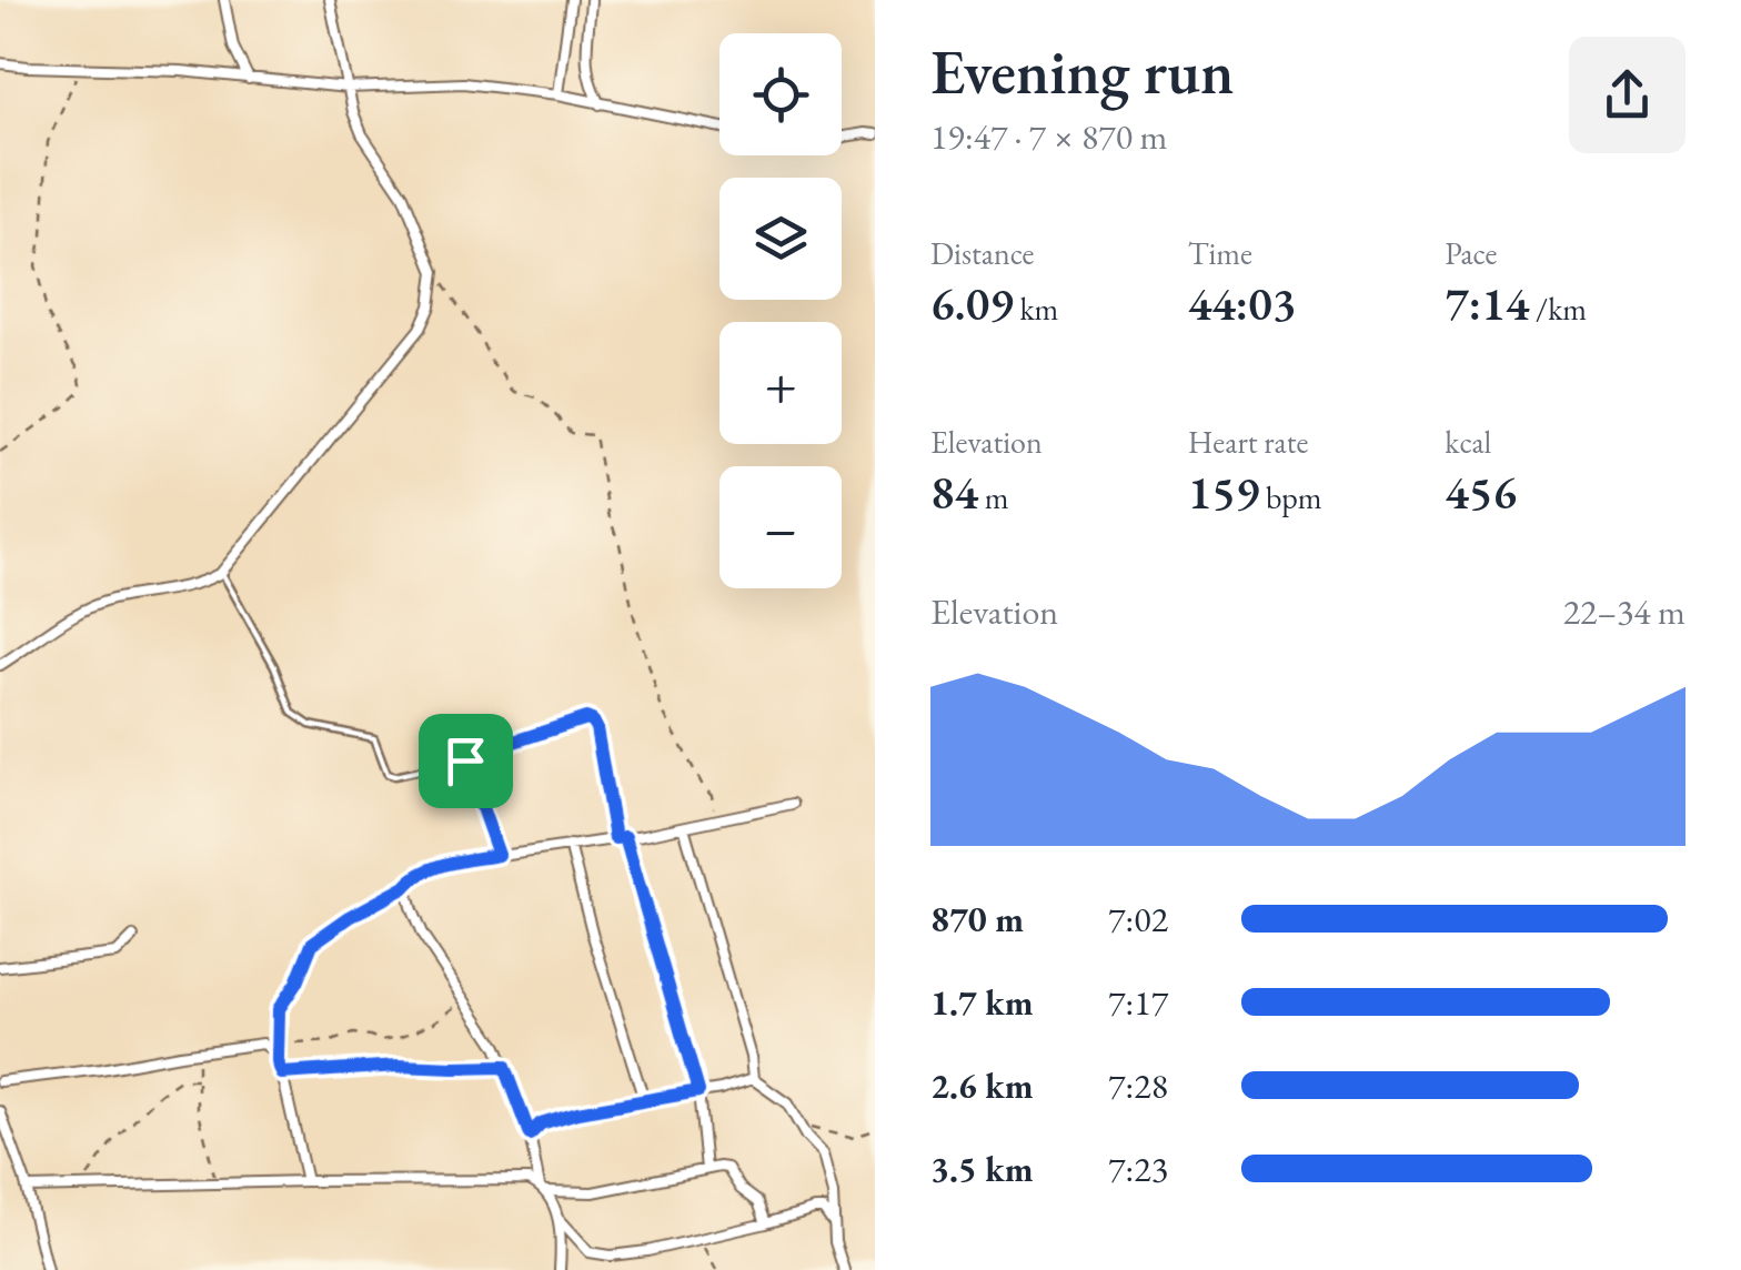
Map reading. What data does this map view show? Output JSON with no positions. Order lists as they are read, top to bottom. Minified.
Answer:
{"page":{"heading":["Evening run","19:47 · 7 × 870 m"],"map_buttons":["+","−"],"stats":[["Distance","6.09 km"],["Time","44:03"],["Pace","7:14 /km"],["Elevation","84 m"],["Heart rate","159 bpm"],["kcal","456"]],"chart":["Elevation","22–34 m"],"list":[{"name":"870 m","note":"7:02"},{"name":"1.7 km","note":"7:17"},{"name":"2.6 km","note":"7:28"},{"name":"3.5 km","note":"7:23"}]}}
